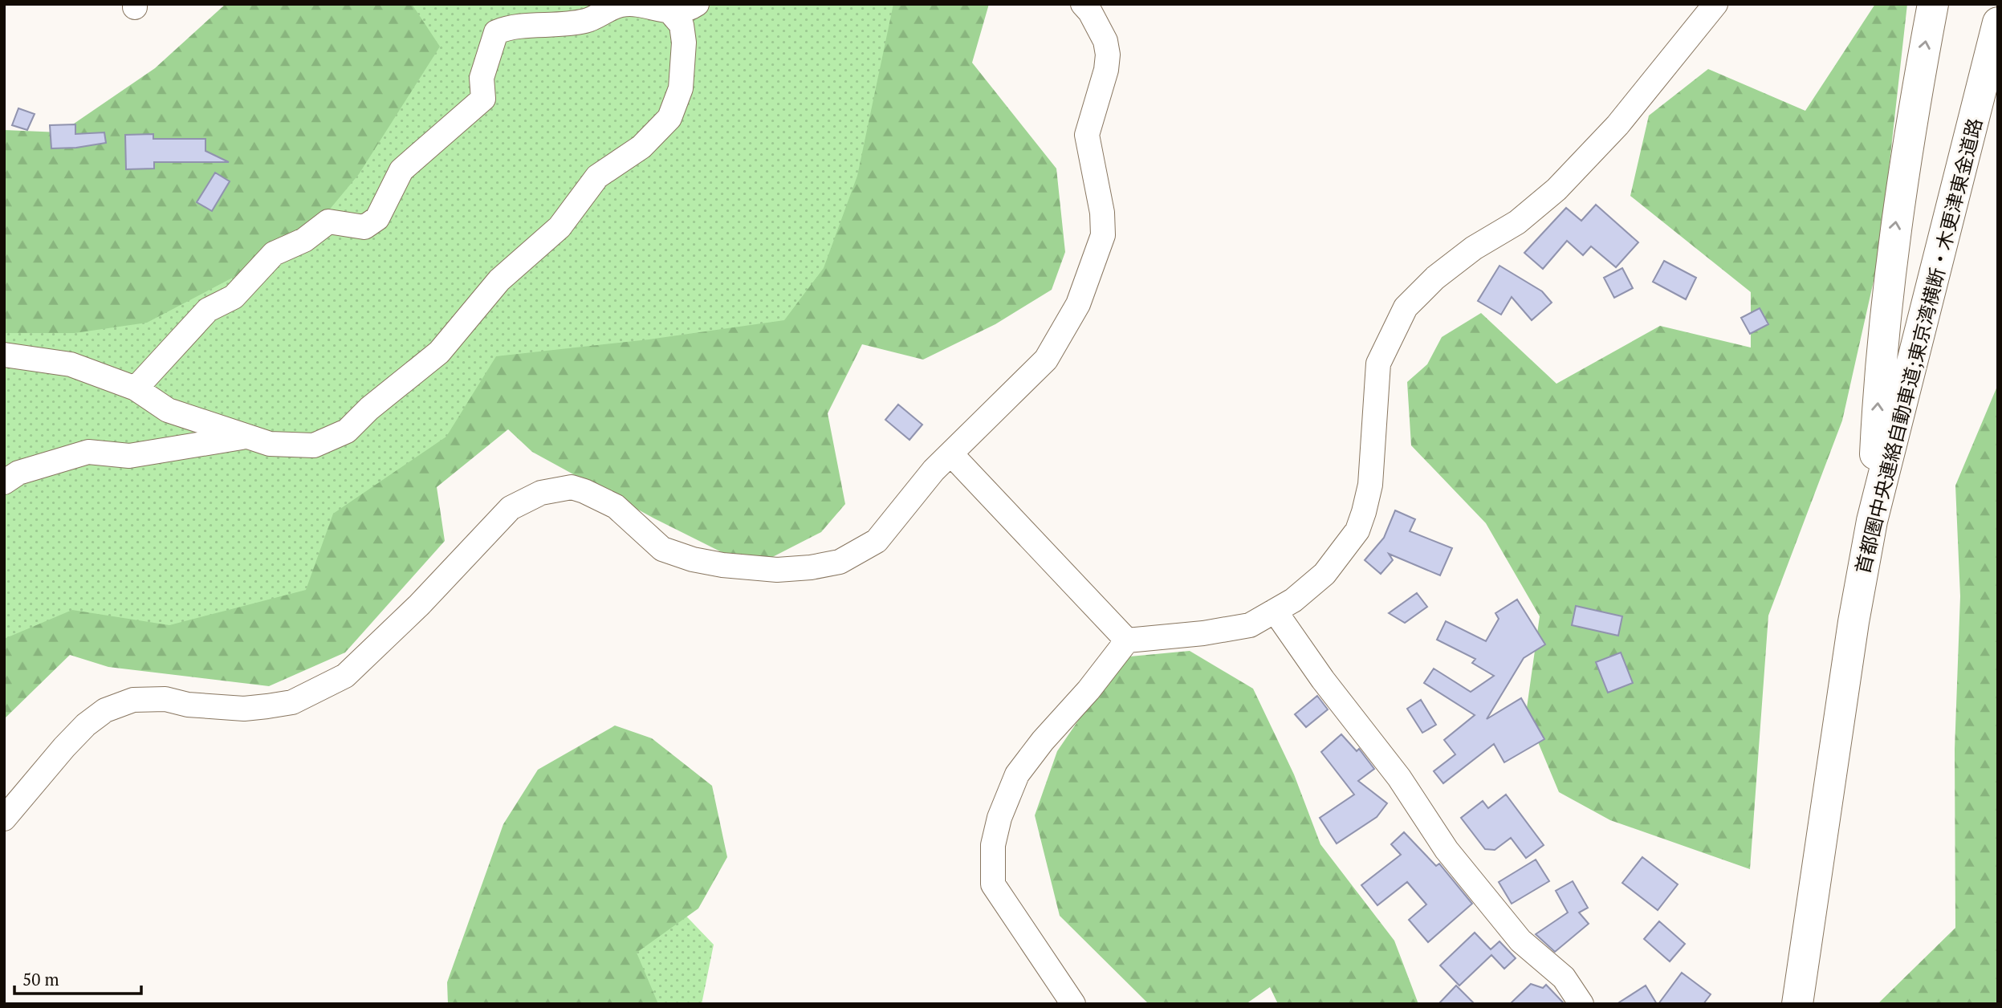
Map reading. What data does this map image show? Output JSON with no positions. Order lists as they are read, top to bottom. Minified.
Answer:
{"streets":{"highway":["首都圏中央連絡自動車道;東京湾横断・木更津東金道路"]},"scale_bar":"50 m"}
